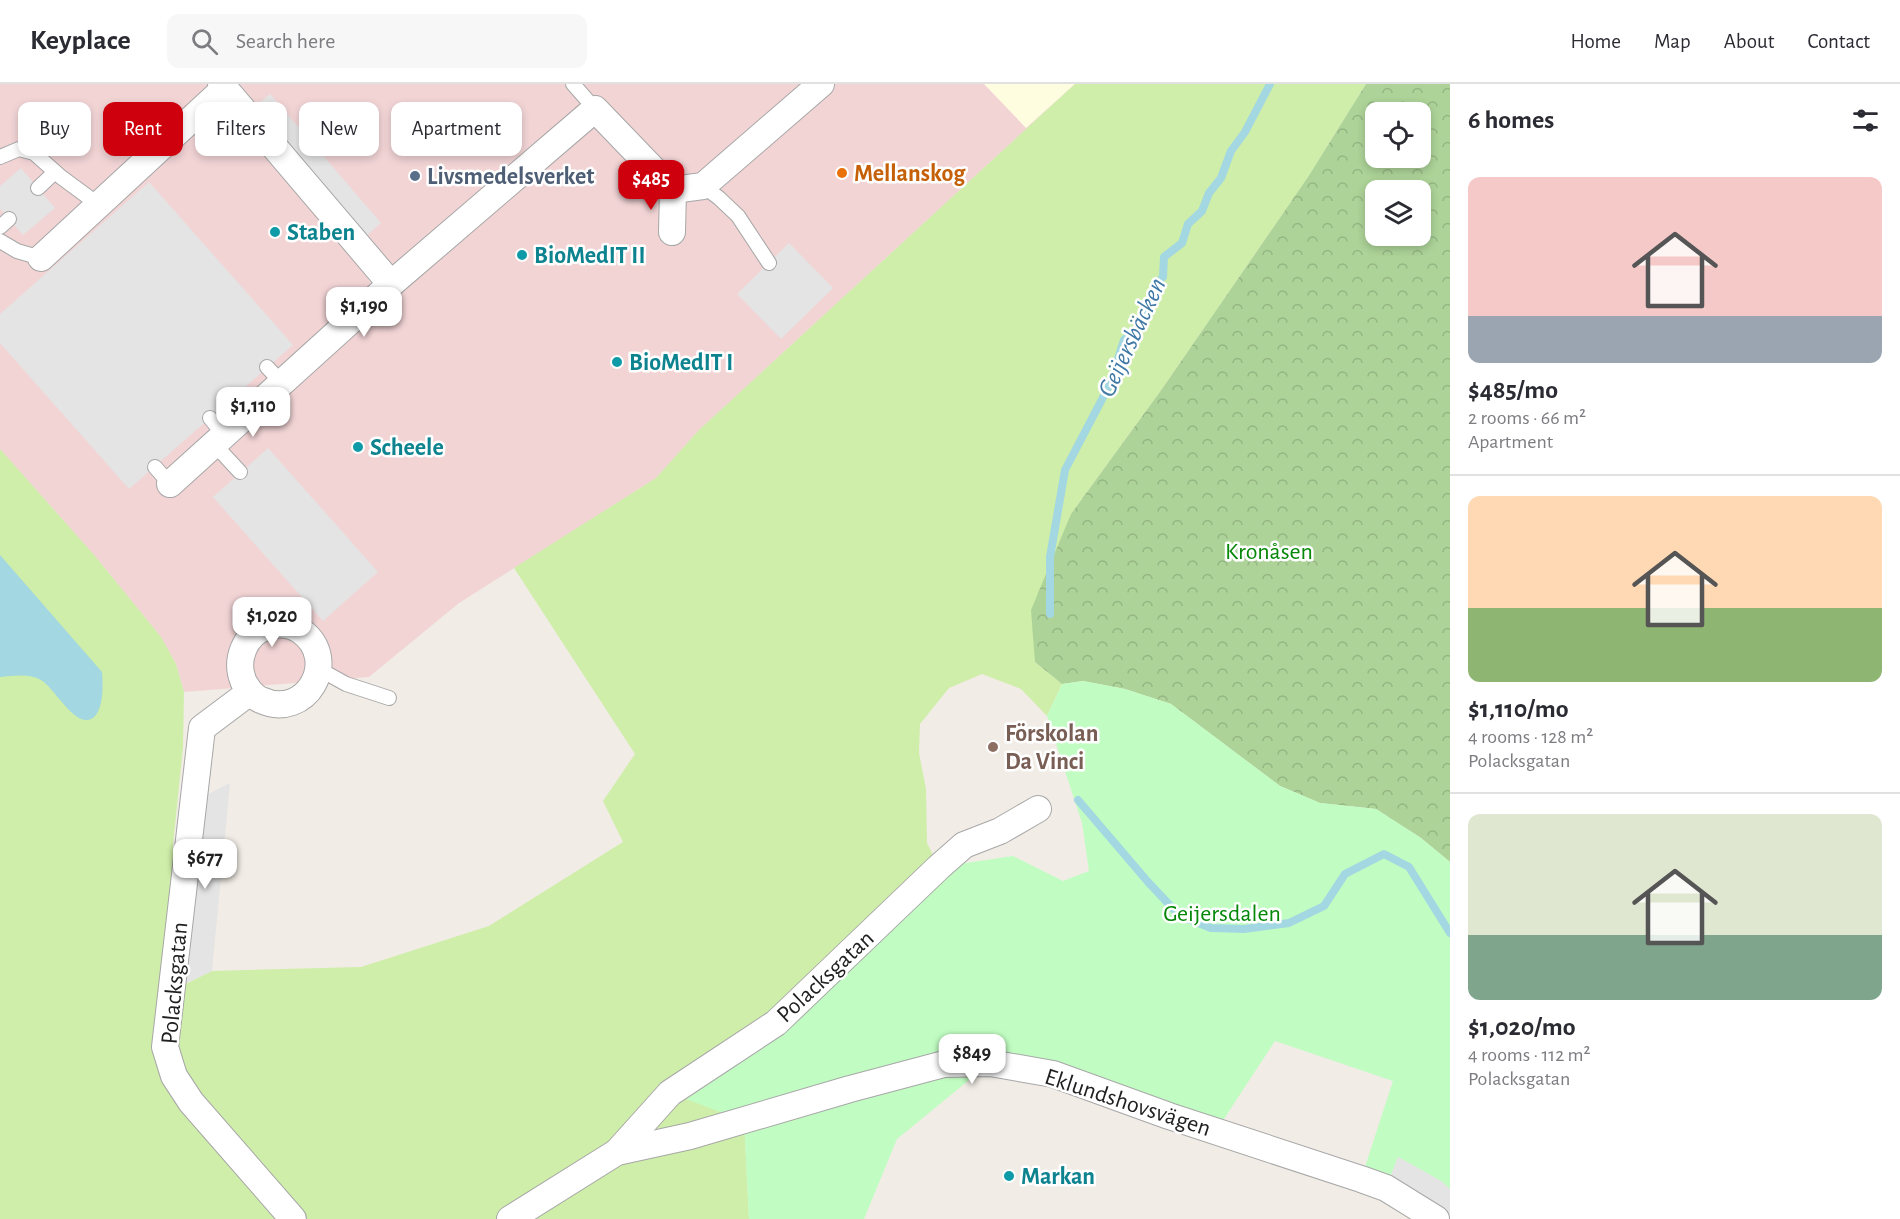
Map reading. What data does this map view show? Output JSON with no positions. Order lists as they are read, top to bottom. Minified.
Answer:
{"streets":{"street":["Polacksgatan","Eklundshovsvägen"]},"crossings":[["Polacksgatan","Eklundshovsvägen"]],"water":["Geijersbäcken"],"parks":["Kronåsen","Geijersdalen"],"places":["Mellanskog","Livsmedelsverket","Staben","BioMedIT II","BioMedIT I","Scheele","Förskolan Da Vinci","Markan"],"page":{"header":"Keyplace","search":"Search here","nav":["Home","Map","About","Contact"],"heading":"6 homes","chip":["Buy","Rent","Filters","New","Apartment"],"list":[{"name":"$485/mo","note":"2 rooms · 66 m² · Apartment"},{"name":"$1,110/mo","note":"4 rooms · 128 m² · Polacksgatan"},{"name":"$1,020/mo","note":"4 rooms · 112 m² · Polacksgatan"}],"price":["$485","$1,190","$1,110","$1,020","$677","$849"]}}
